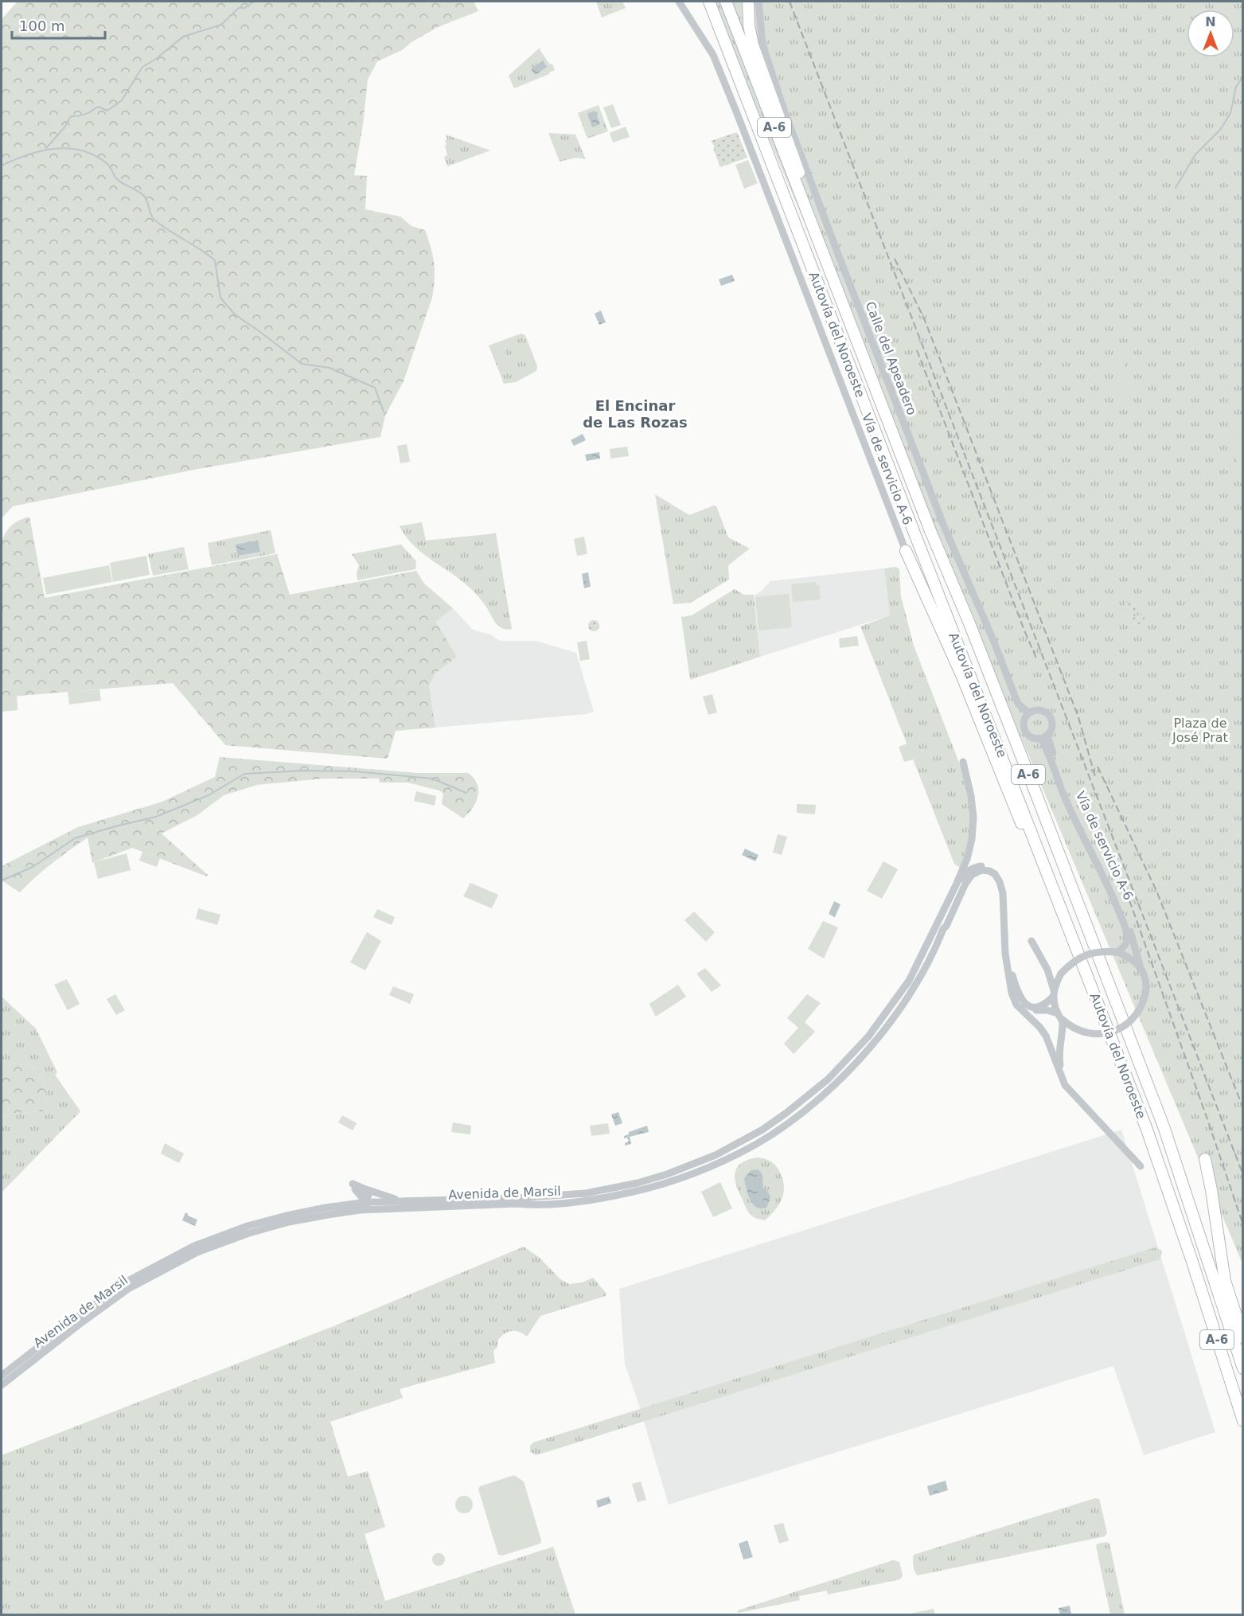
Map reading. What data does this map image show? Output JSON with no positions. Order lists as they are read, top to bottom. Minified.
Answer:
{"streets":{"highway":["A-6","Autovía del Noroeste"],"street":["Calle del Apeadero","Vía de servicio A-6","Avenida de Marsil"]},"crossings":[["Calle del Apeadero","Vía de servicio A-6"]],"districts":["El Encinar de Las Rozas"],"parks":["Plaza de José Prat"],"scale_bar":"100 m","north":"top"}
